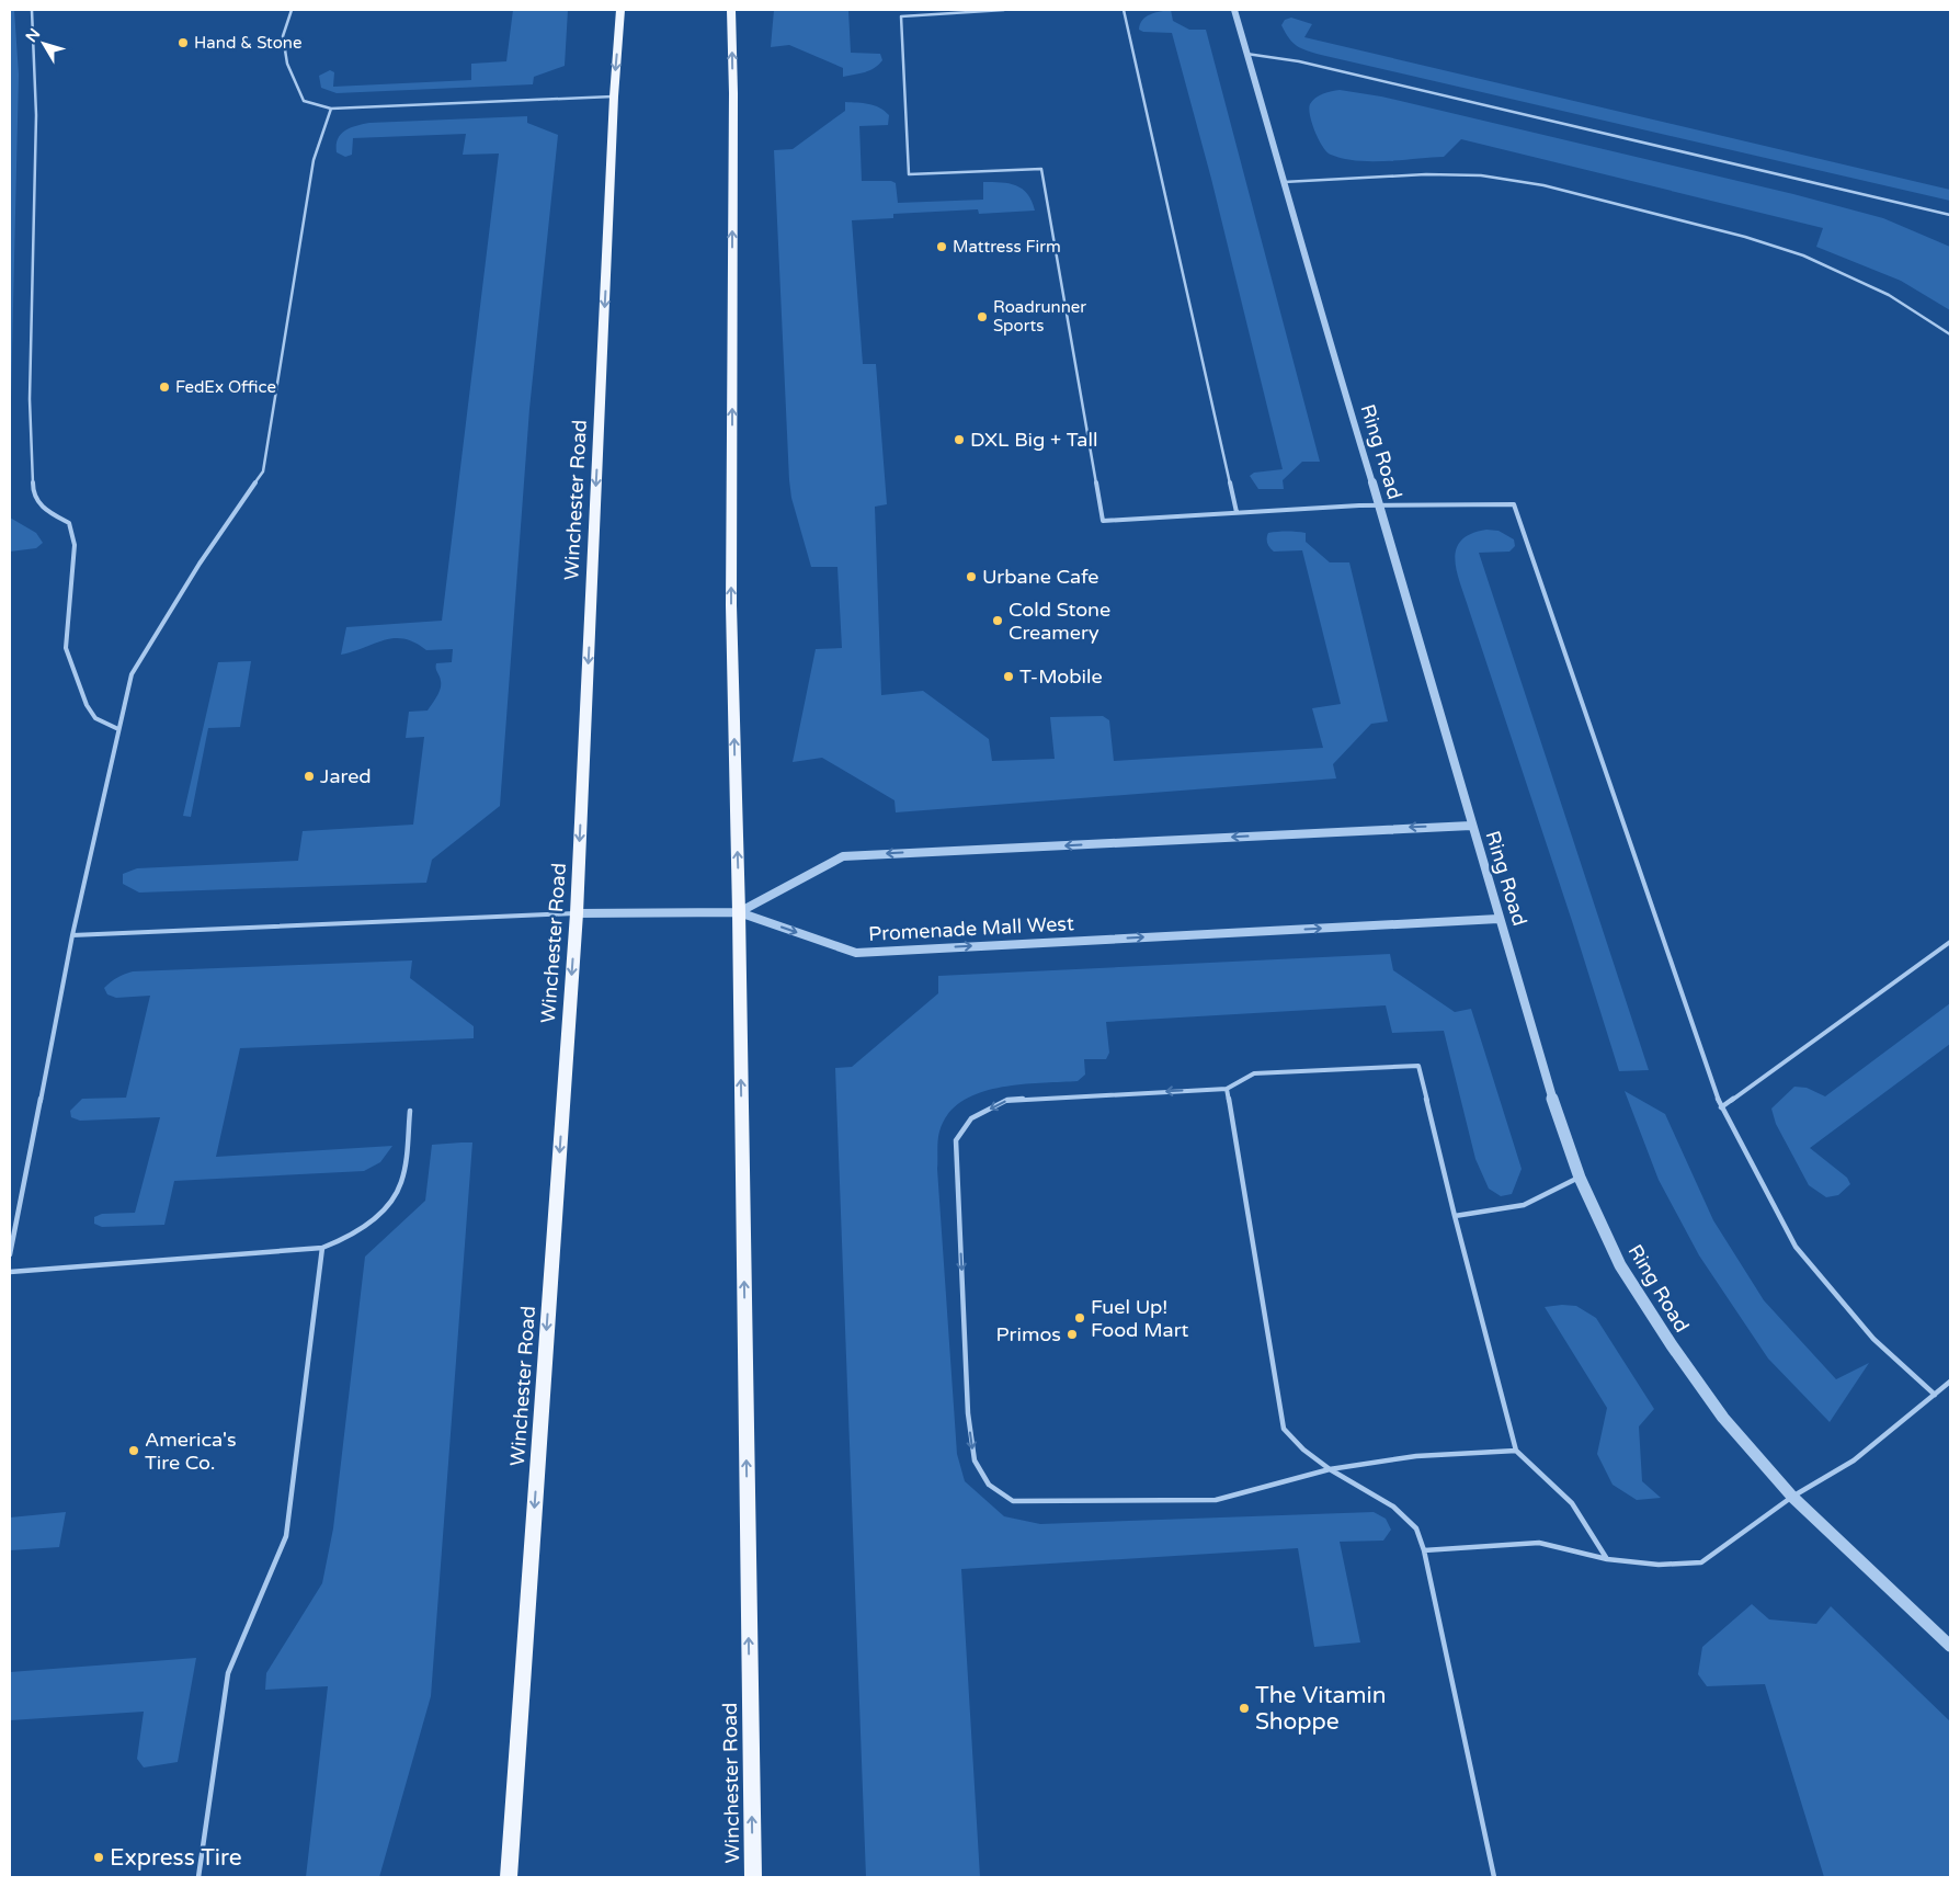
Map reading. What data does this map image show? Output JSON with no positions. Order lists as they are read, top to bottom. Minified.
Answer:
{"streets":{"main road":["Winchester Road"],"street":["Ring Road","Promenade Mall West"]},"crossings":[["Ring Road","Promenade Mall West"],["Winchester Road","Promenade Mall West"]],"one_way":["Promenade Mall West"],"places":["Hand & Stone","Mattress Firm","Roadrunner Sports","FedEx Office","DXL Big + Tall","Urbane Cafe","Cold Stone Creamery","T-Mobile","Jared","Fuel Up! Food Mart","Primos","America's Tire Co.","The Vitamin Shoppe","Express Tire"],"north":"top left"}
